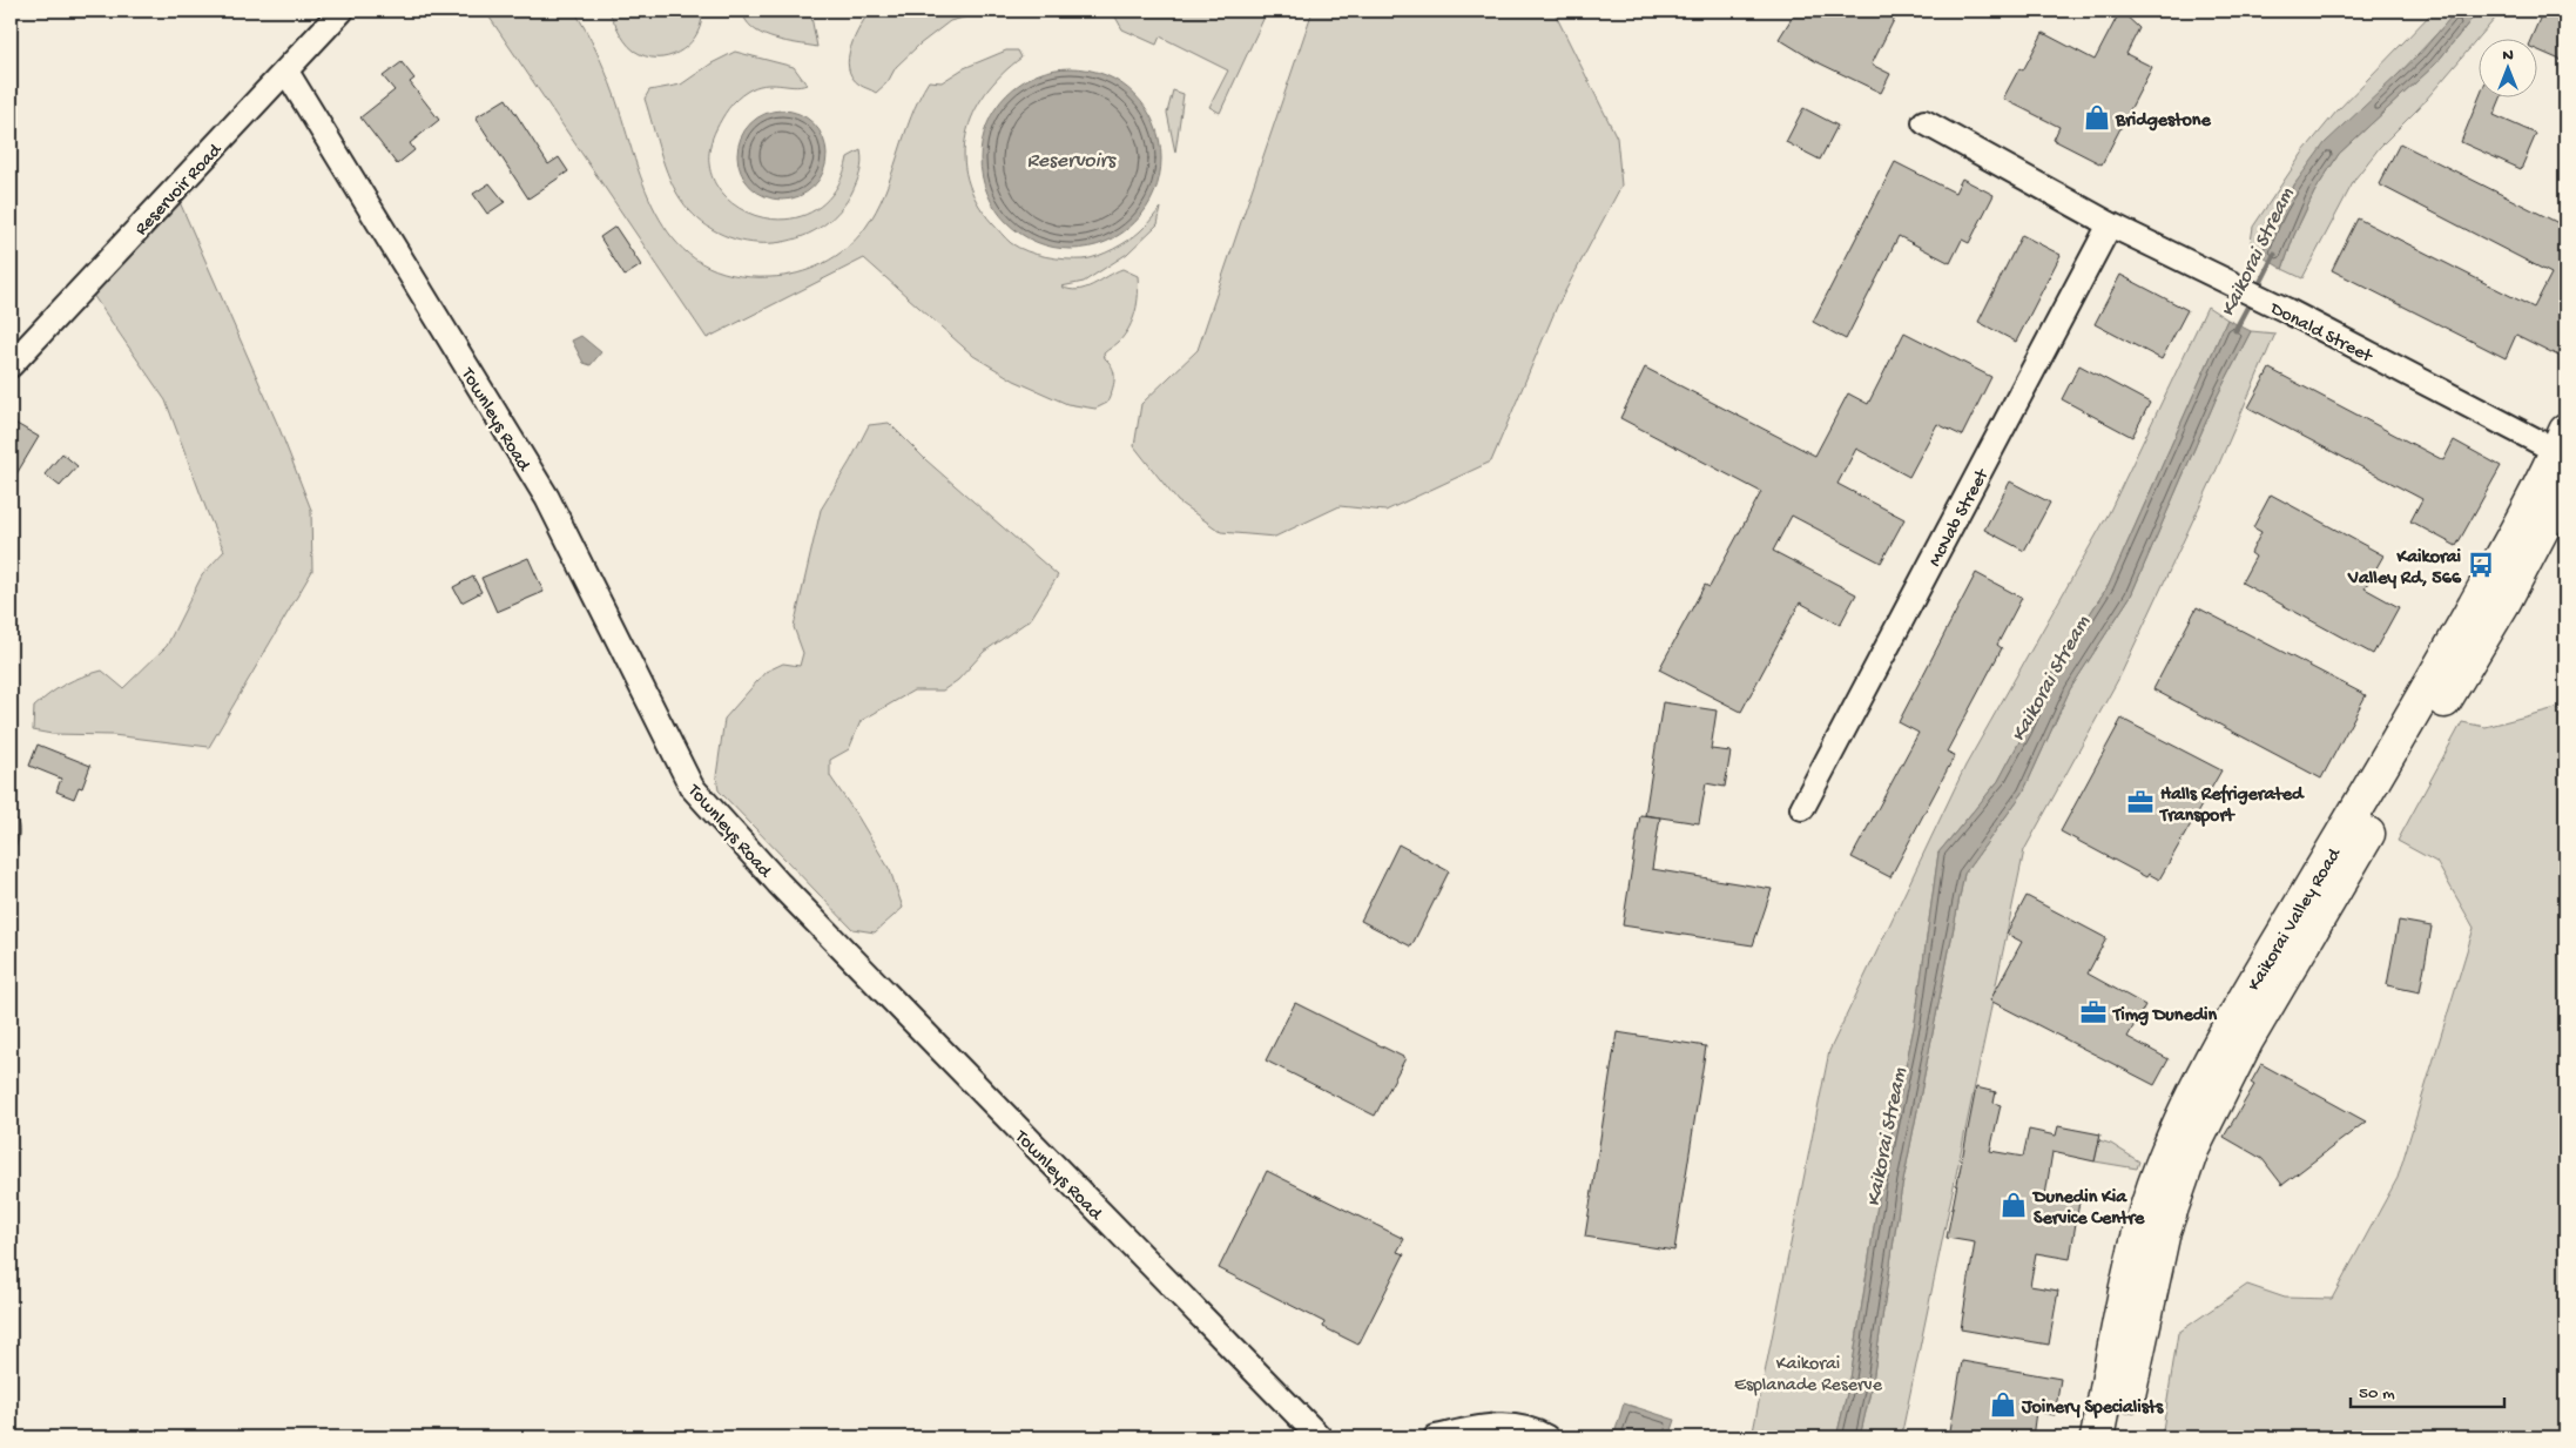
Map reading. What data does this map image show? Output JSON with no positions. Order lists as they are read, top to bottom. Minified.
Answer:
{"streets":{"main road":["Kaikorai Valley Road"],"street":["Reservoir Road","Donald Street","Townleys Road","McNab Street"]},"crossings":[["Reservoir Road","Townleys Road"],["Donald Street","McNab Street"],["Donald Street","Kaikorai Valley Road"]],"water":["Reservoirs","Kaikorai Stream"],"parks":["Kaikorai Esplanade Reserve"],"places":{"shop":["Bridgestone","Dunedin Kia Service Centre","Joinery Specialists"],"bus stop":["Kaikorai Valley Rd, 566"],"office":["Halls Refrigerated Transport","Timg Dunedin"]},"scale_bar":"50 m","north":"top"}
